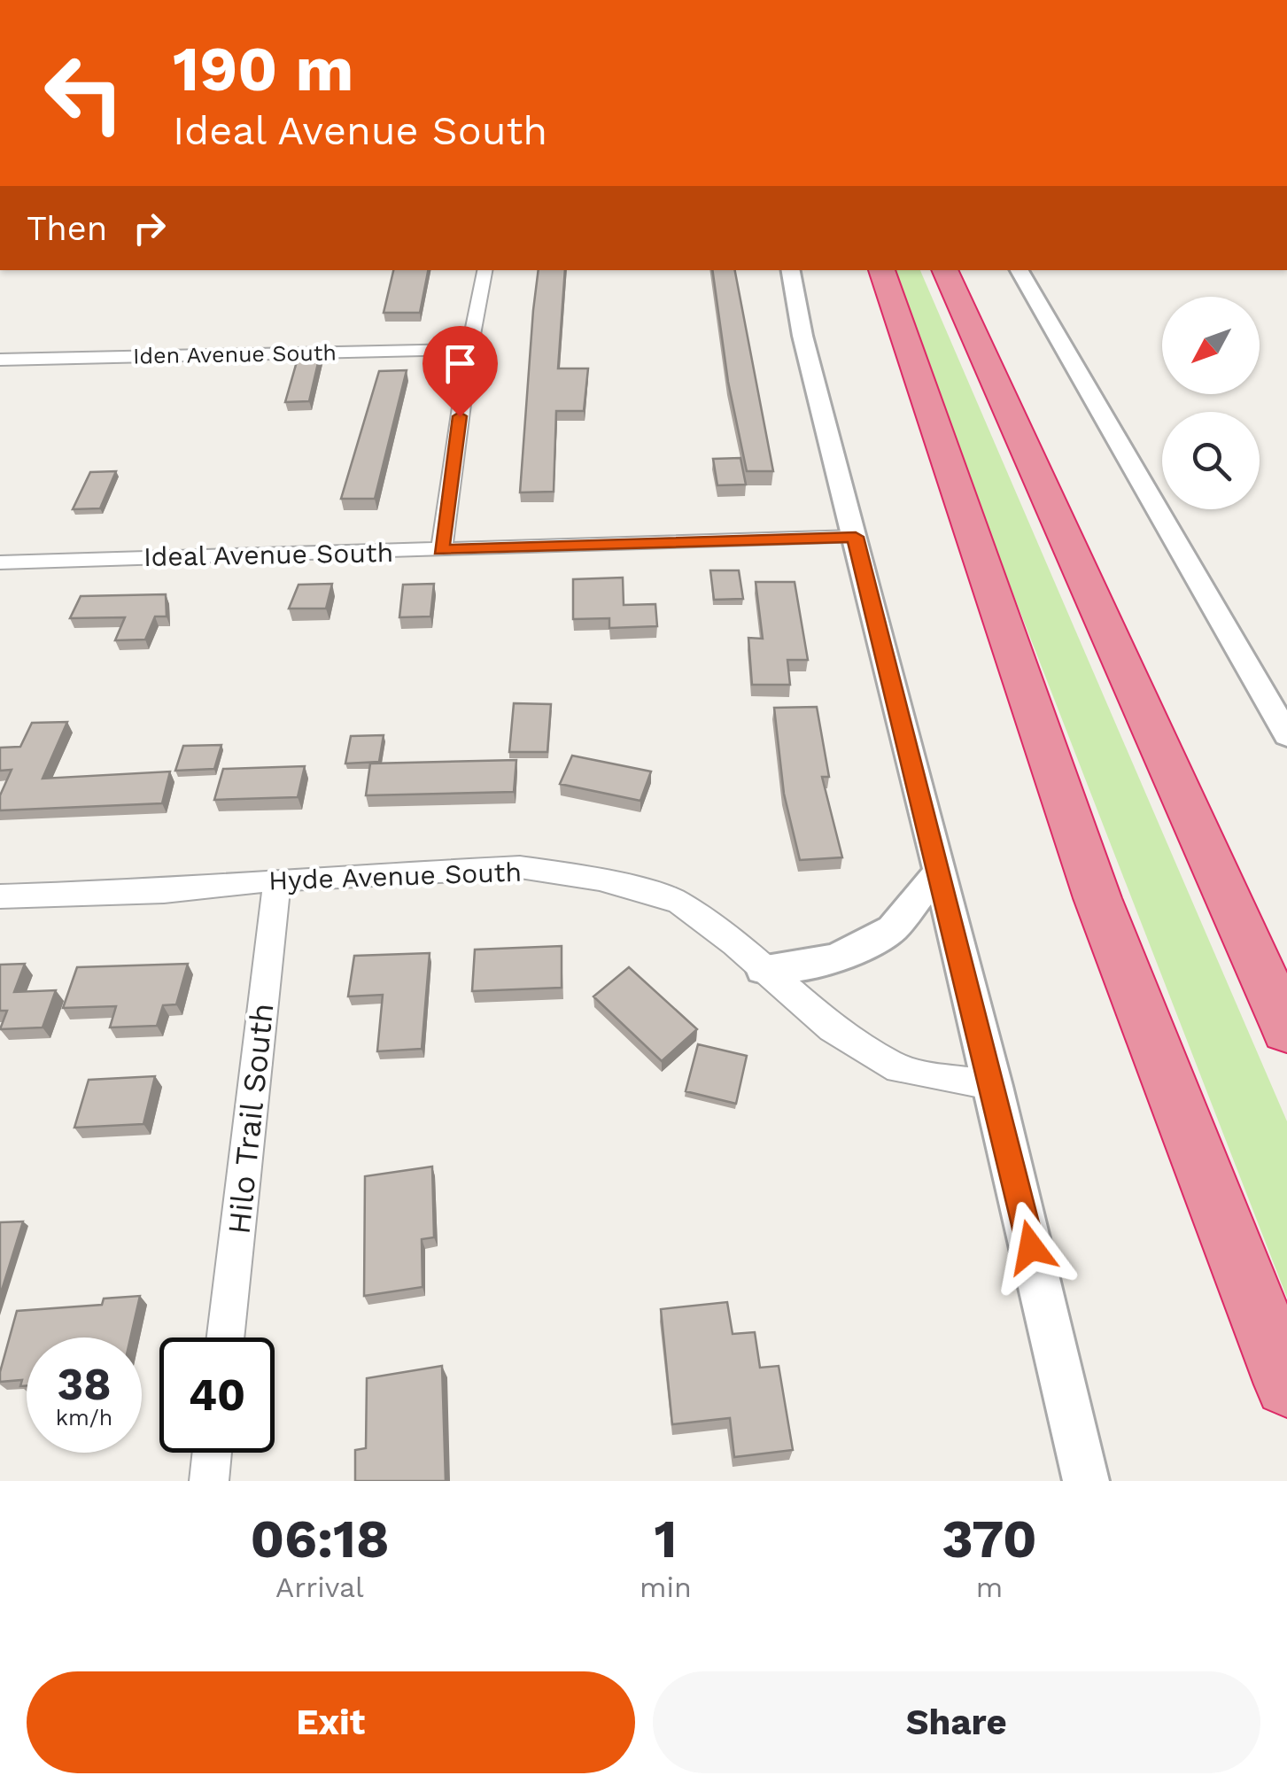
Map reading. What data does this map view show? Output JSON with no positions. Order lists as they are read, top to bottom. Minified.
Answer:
{"streets":{"street":["Iden Avenue South","Ideal Avenue South","Hyde Avenue South","Hilo Trail South"]},"crossings":[["Hyde Avenue South","Hilo Trail South"]],"north":"bottom left","page":{"turn":["190 m","Ideal Avenue South"],"then":"Then","speed":"38 km/h","limit":"40","eta":["06:18","Arrival","1","min","370","m"],"buttons":["Exit","Share"]}}
